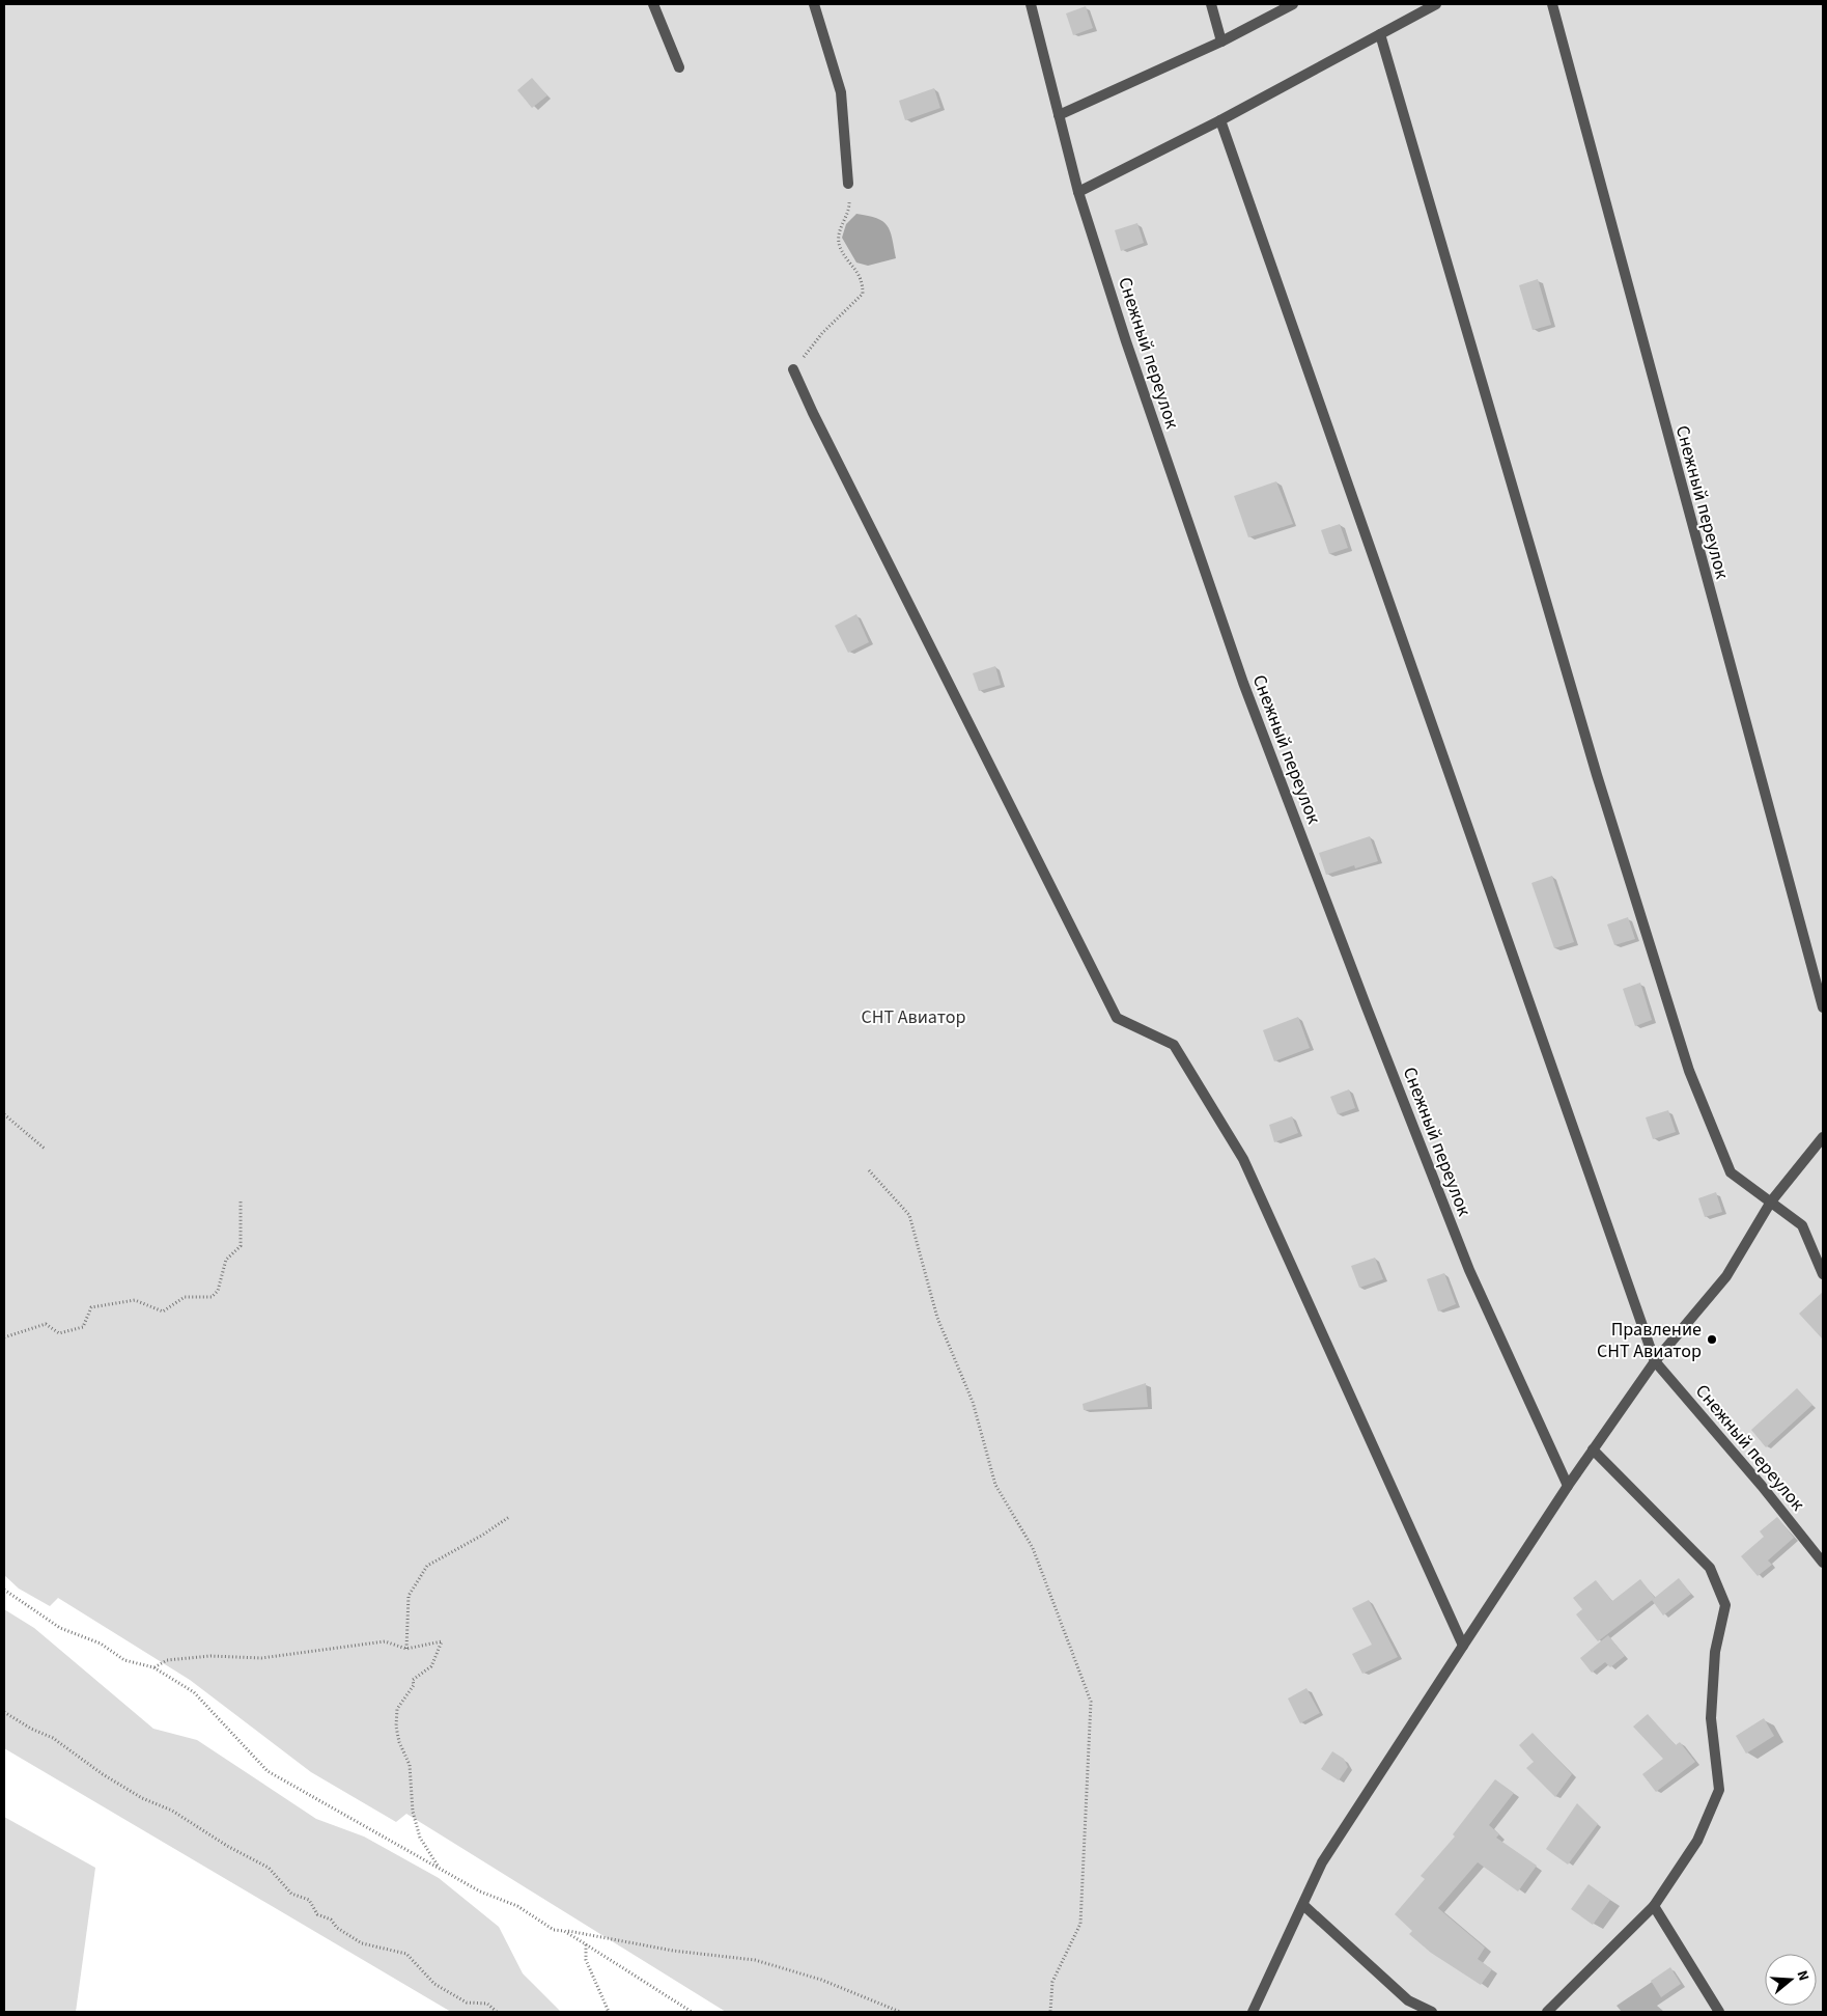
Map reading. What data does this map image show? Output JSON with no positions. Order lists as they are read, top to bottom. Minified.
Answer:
{"streets":{"street":["Снежный переулок"]},"parks":["СНТ Авиатор"],"places":["Правление СНТ Авиатор"],"north":"right"}
